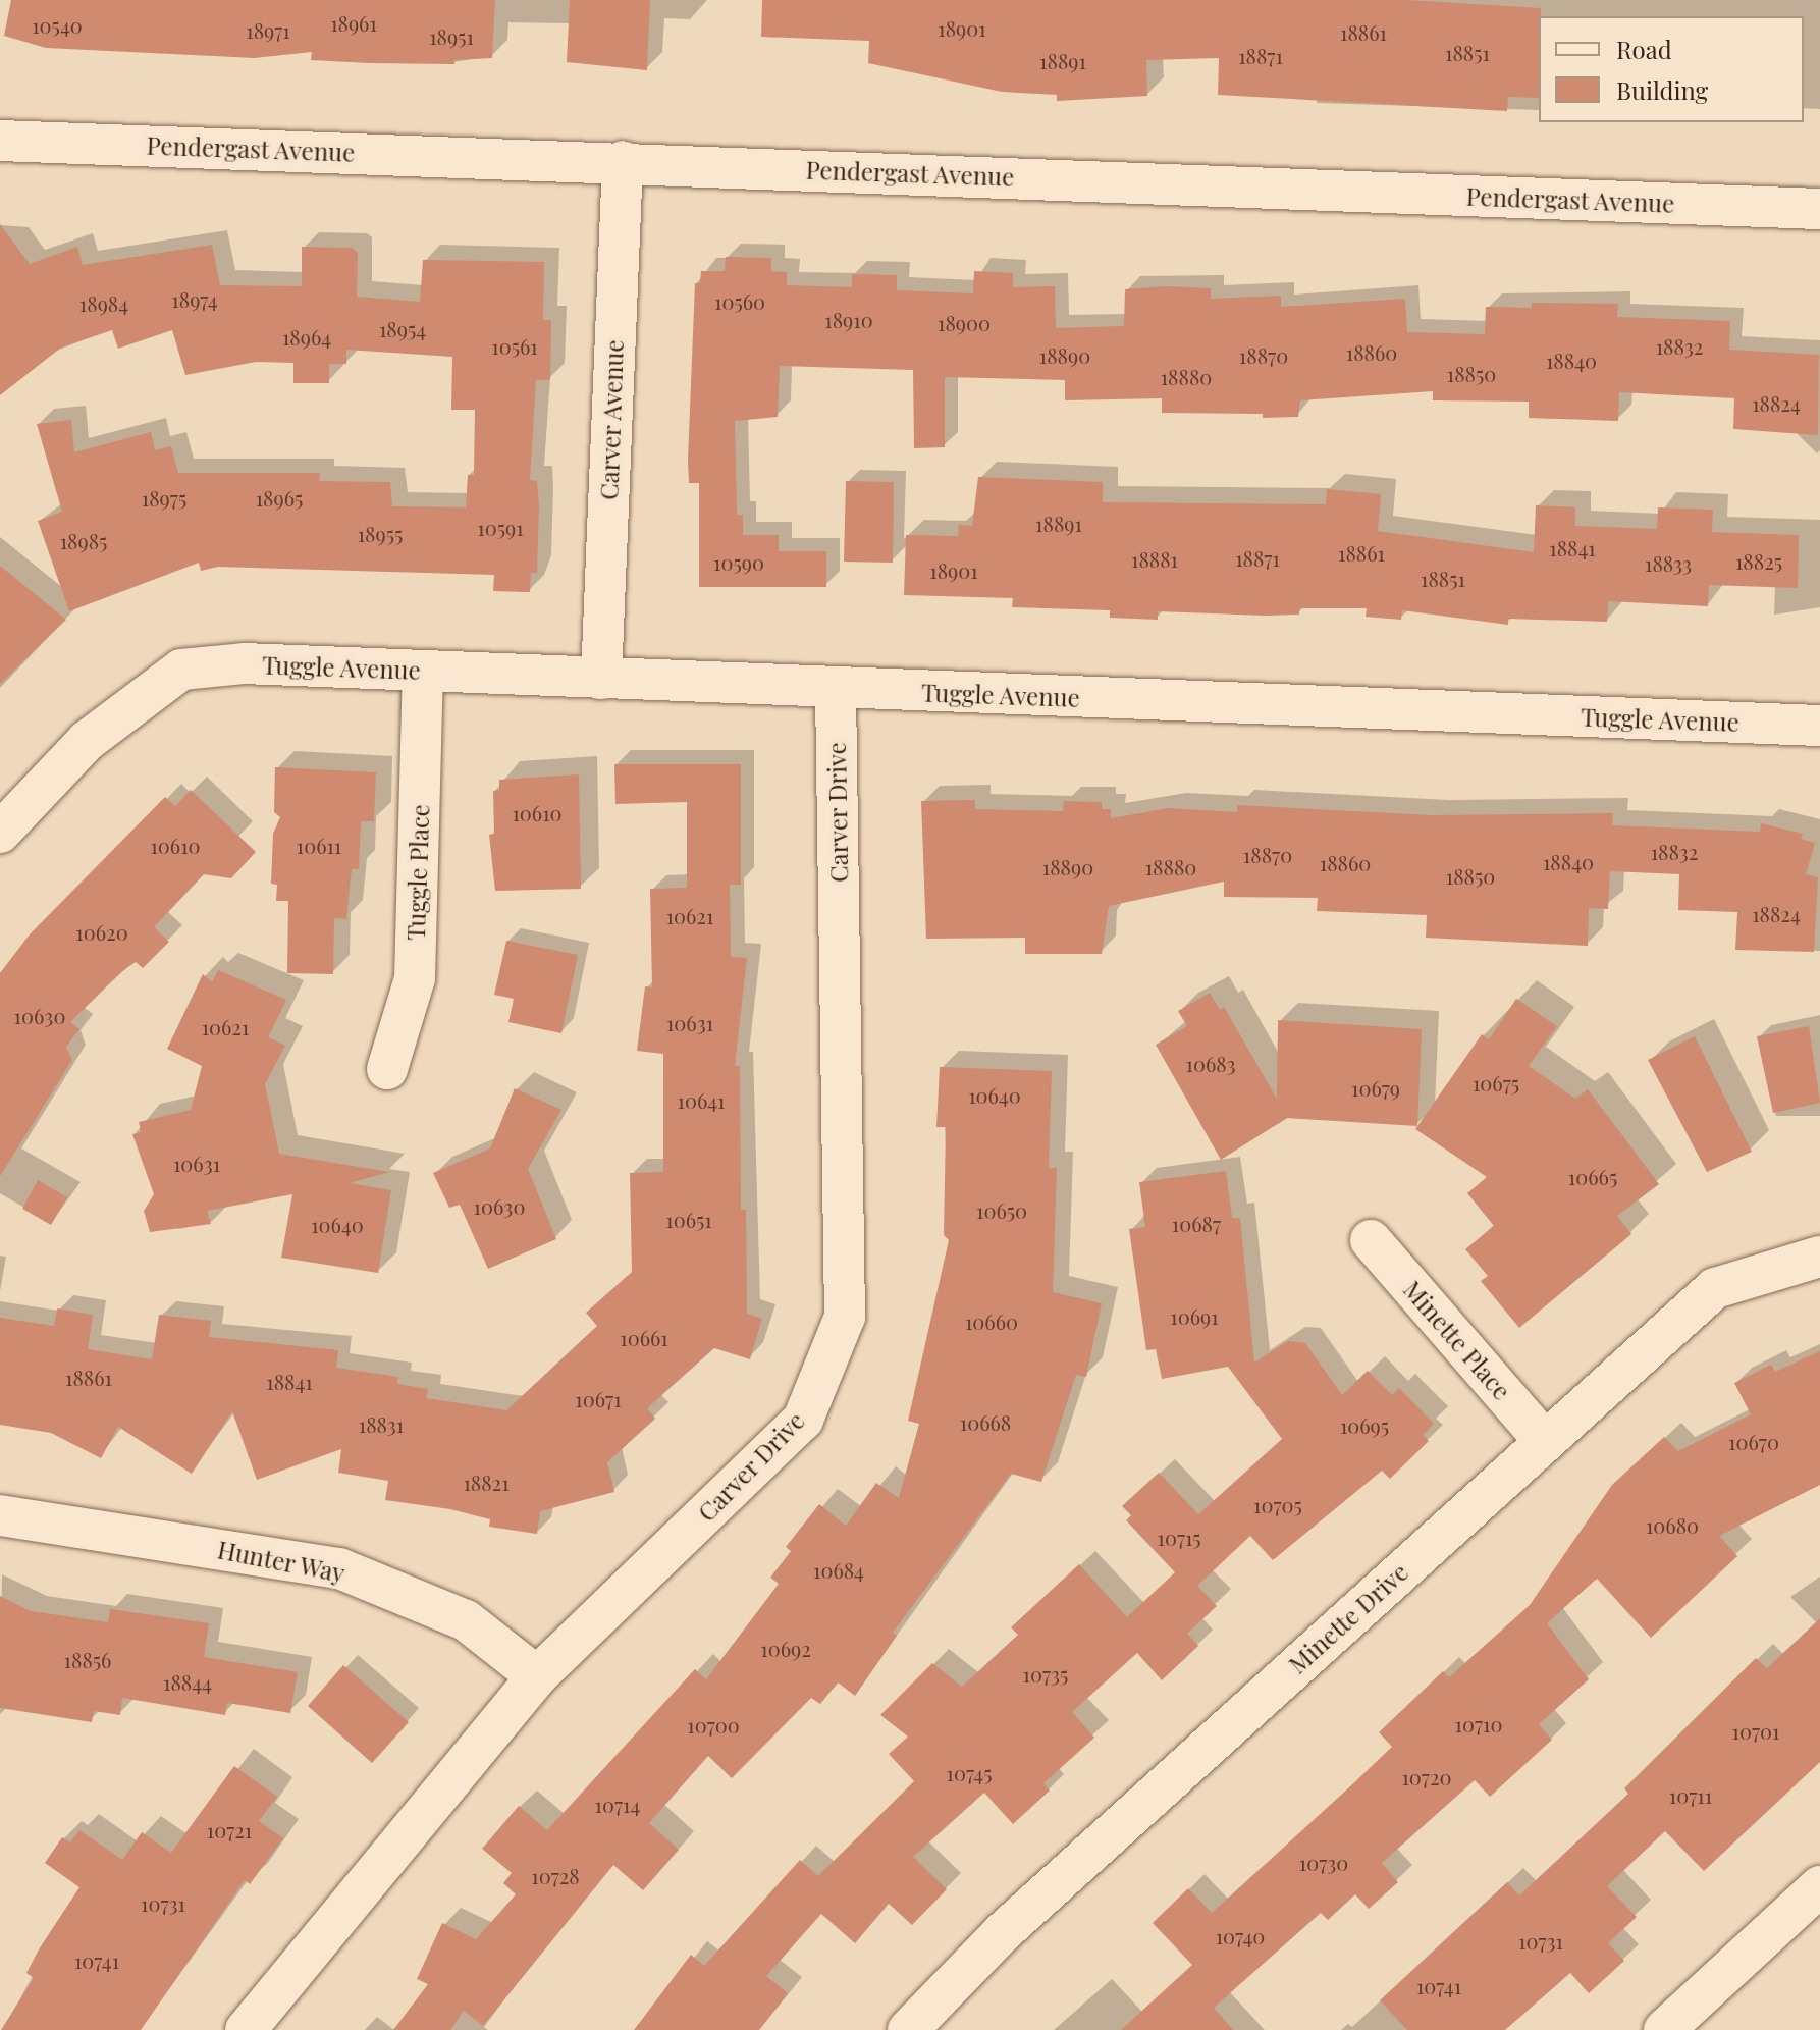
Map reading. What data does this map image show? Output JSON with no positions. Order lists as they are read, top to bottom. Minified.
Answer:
{"streets":{"street":["Pendergast Avenue","Carver Avenue","Tuggle Avenue","Carver Drive","Tuggle Place","Minette Place","Hunter Way","Minette Drive"]},"crossings":[["Pendergast Avenue","Carver Avenue"],["Carver Avenue","Tuggle Avenue"],["Tuggle Avenue","Carver Drive"],["Tuggle Avenue","Tuggle Place"],["Carver Drive","Hunter Way"],["Minette Place","Minette Drive"]],"house_numbers":["18961","10540","18901","18971","18861","18951","18851","18871","18891","18974","10560","18984","18910","18900","18954","18964","10561","18832","18860","18890","18870","18840","18850","18880","18824","18975","18965","18891","10591","18955","18985","18841","18861","18871","18881","18825","10590","18833","18901","18851","10610","10610","10611","18832","18870","18840","18860","18890","18880","18850","18824","10621","10620","10630","10631","10621","10683","10675","10679","10640","10641","10631","10665","10630","10650","10651","10687","10640","10691","10660","10661","18861","18841","10671","10668","18831","10695","10670","18821","10705","10680","10715","10684","10692","18856","10735","18844","10710","10700","10701","10745","10720","10711","10714","10721","10730","10728","10731","10740","10731","10741","10741"],"legend":["Road","Building"]}
